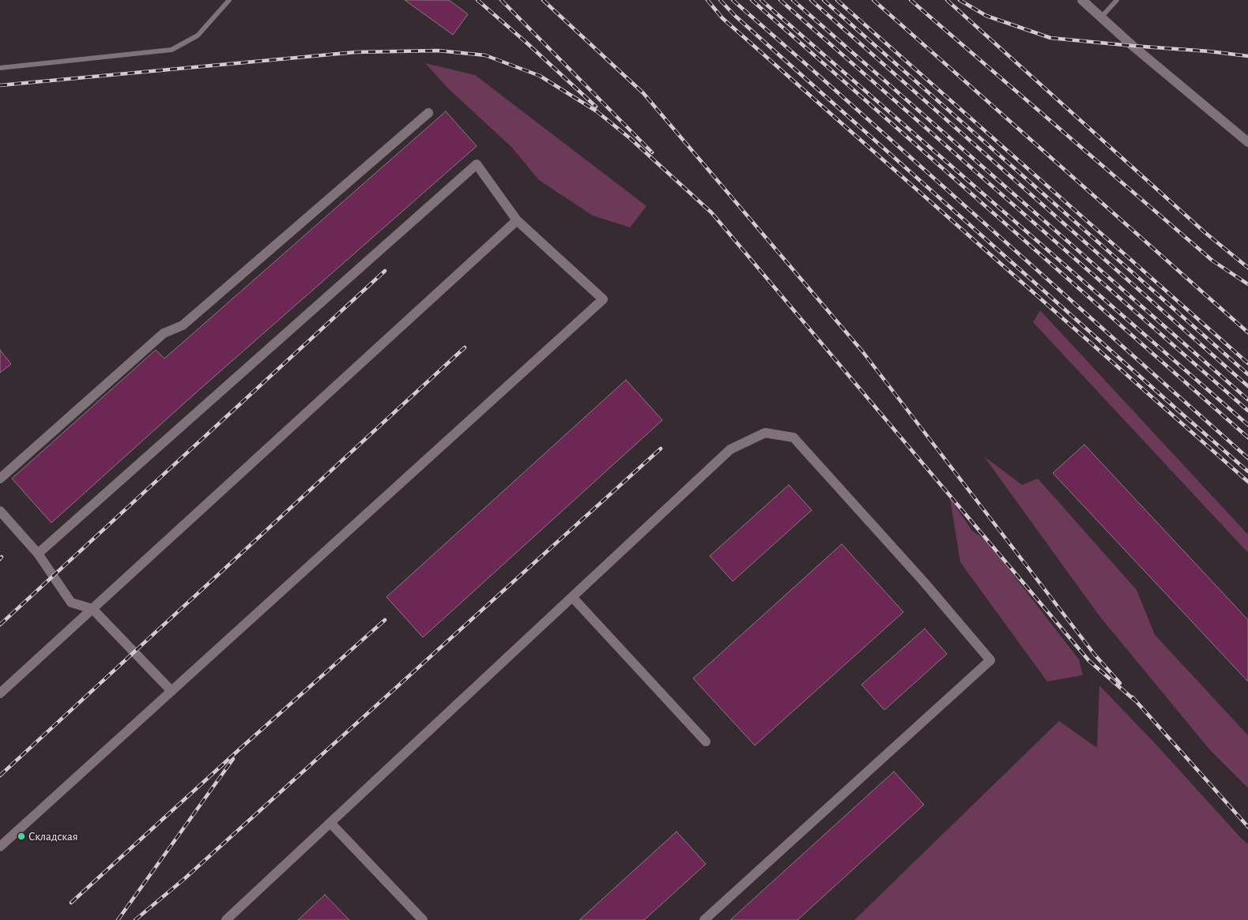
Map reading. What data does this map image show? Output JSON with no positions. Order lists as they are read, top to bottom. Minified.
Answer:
{"places":["Складская"]}
